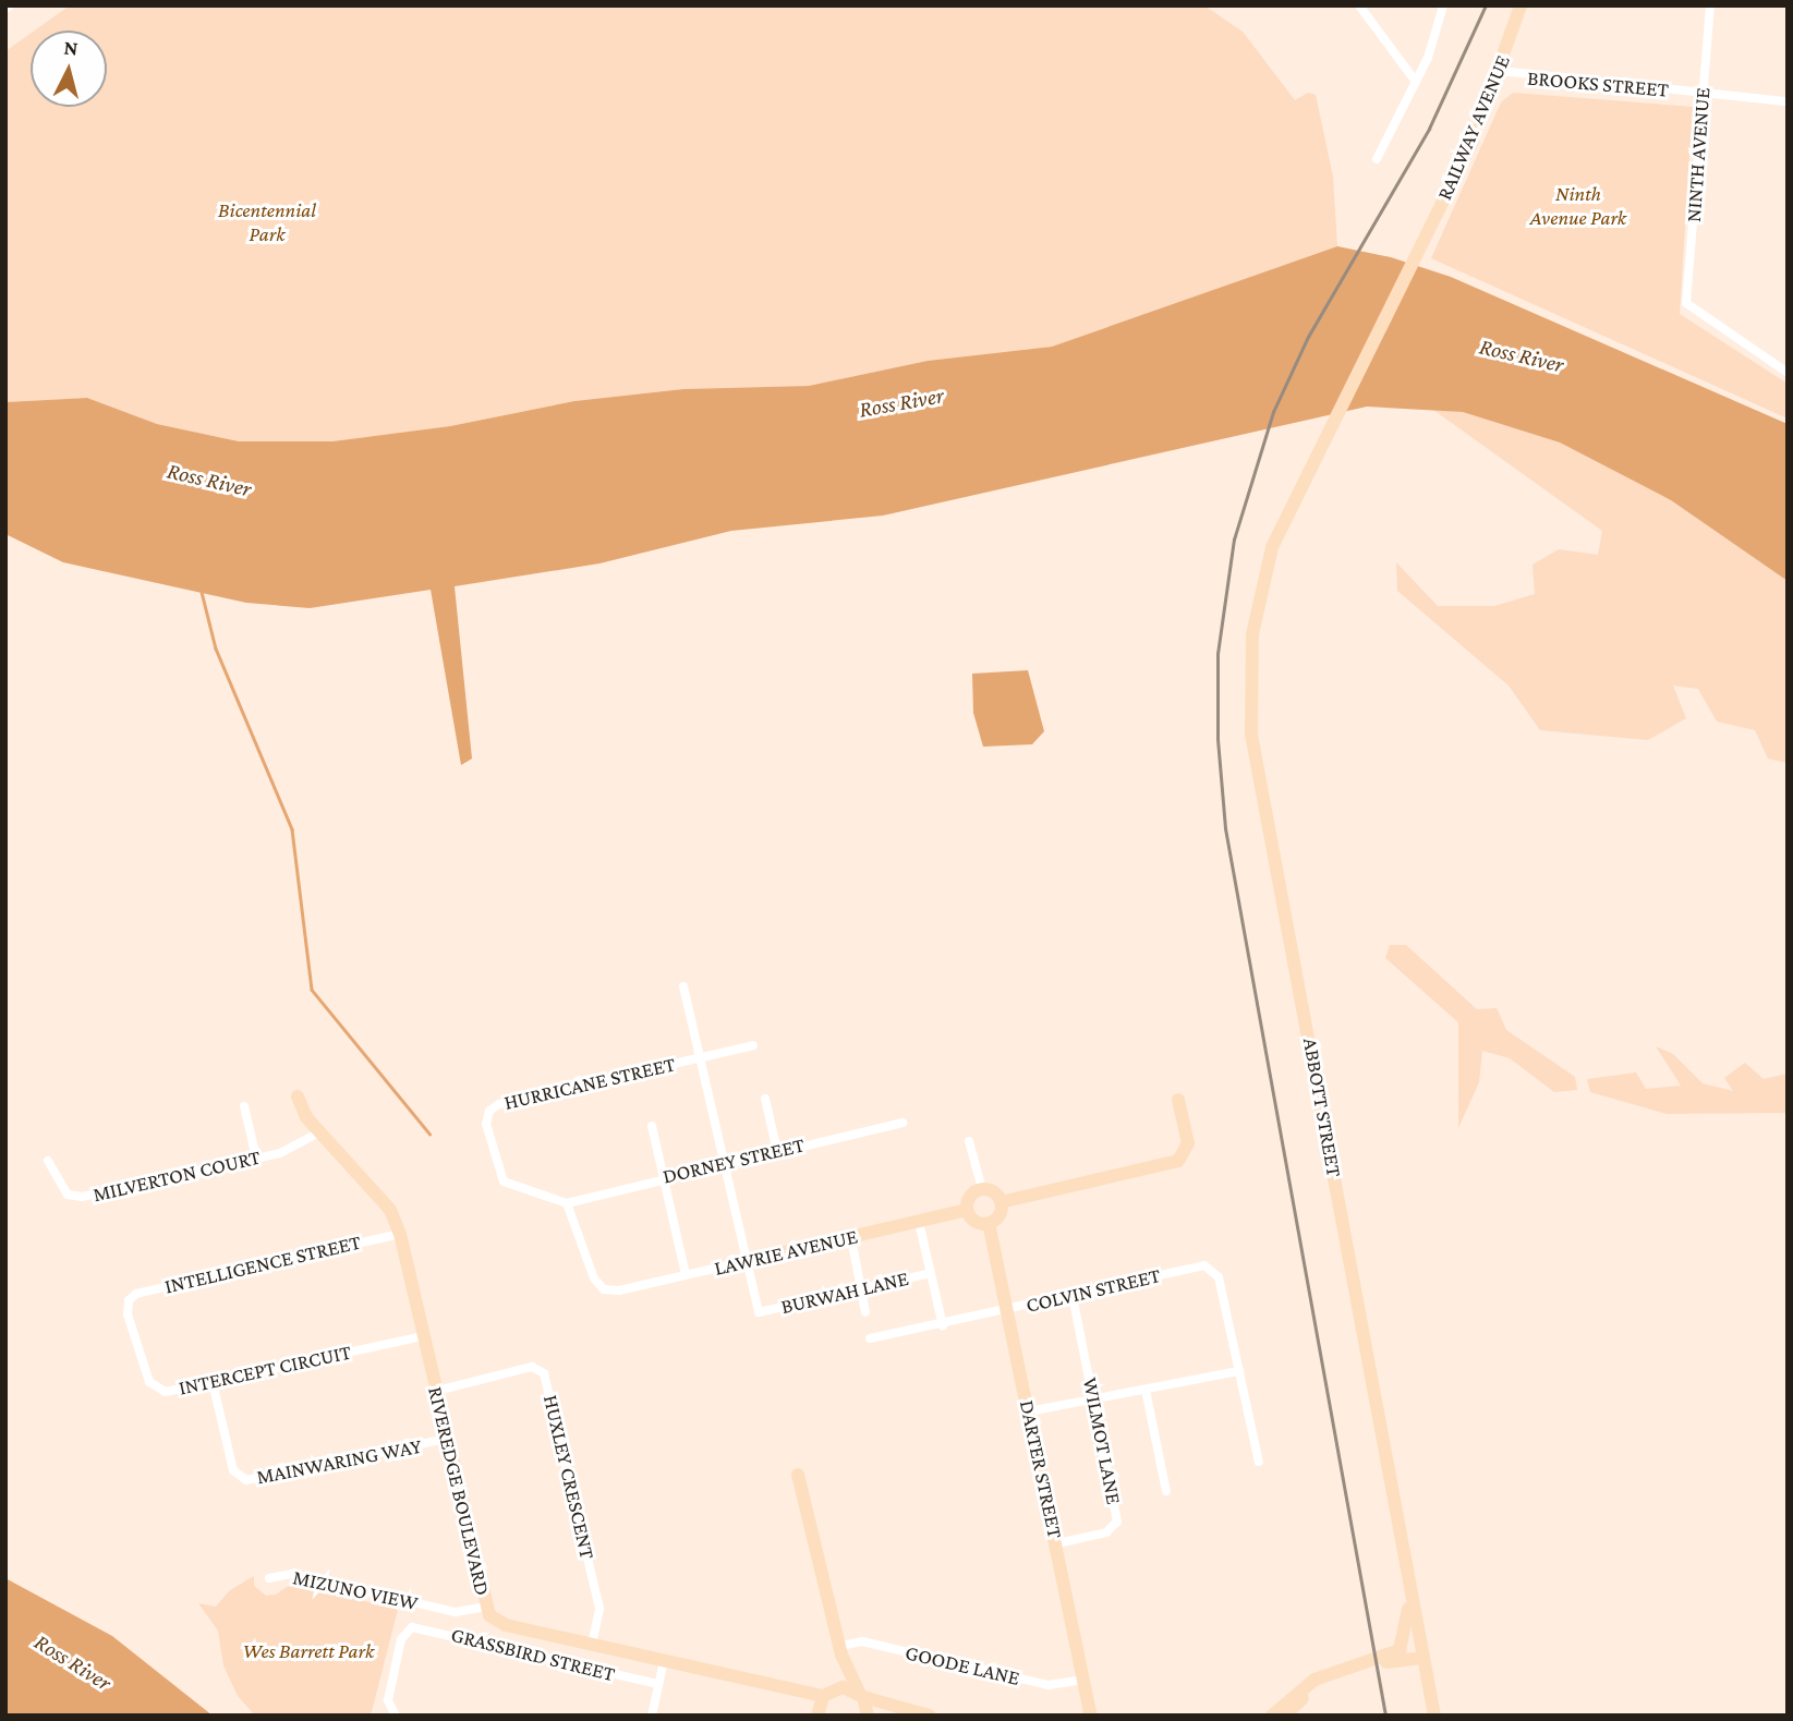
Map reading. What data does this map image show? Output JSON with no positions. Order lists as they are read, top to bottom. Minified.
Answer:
{"streets":{"street":["BROOKS STREET","RAILWAY AVENUE","NINTH AVENUE","HURRICANE STREET","ABBOTT STREET","DORNEY STREET","MILVERTON COURT","LAWRIE AVENUE","INTELLIGENCE STREET","COLVIN STREET","BURWAH LANE","INTERCEPT CIRCUIT","WILMOT LANE","MAINWARING WAY","DARTER STREET","HUXLEY CRESCENT","RIVEREDGE BOULEVARD","MIZUNO VIEW","GRASSBIRD STREET","GOODE LANE"]},"crossings":[["BROOKS STREET","RAILWAY AVENUE"],["BROOKS STREET","NINTH AVENUE"],["RAILWAY AVENUE","ABBOTT STREET"],["HURRICANE STREET","DORNEY STREET"],["HURRICANE STREET","LAWRIE AVENUE"],["DORNEY STREET","LAWRIE AVENUE"],["MILVERTON COURT","RIVEREDGE BOULEVARD"],["LAWRIE AVENUE","BURWAH LANE"],["LAWRIE AVENUE","DARTER STREET"],["INTELLIGENCE STREET","INTERCEPT CIRCUIT"],["INTELLIGENCE STREET","RIVEREDGE BOULEVARD"],["COLVIN STREET","WILMOT LANE"],["COLVIN STREET","DARTER STREET"],["INTERCEPT CIRCUIT","MAINWARING WAY"],["INTERCEPT CIRCUIT","RIVEREDGE BOULEVARD"],["WILMOT LANE","DARTER STREET"],["MAINWARING WAY","RIVEREDGE BOULEVARD"],["DARTER STREET","GOODE LANE"],["HUXLEY CRESCENT","RIVEREDGE BOULEVARD"],["RIVEREDGE BOULEVARD","MIZUNO VIEW"]],"water":["Ross River"],"parks":["Ninth Avenue Park","Bicentennial Park","Wes Barrett Park"],"north":"top"}
